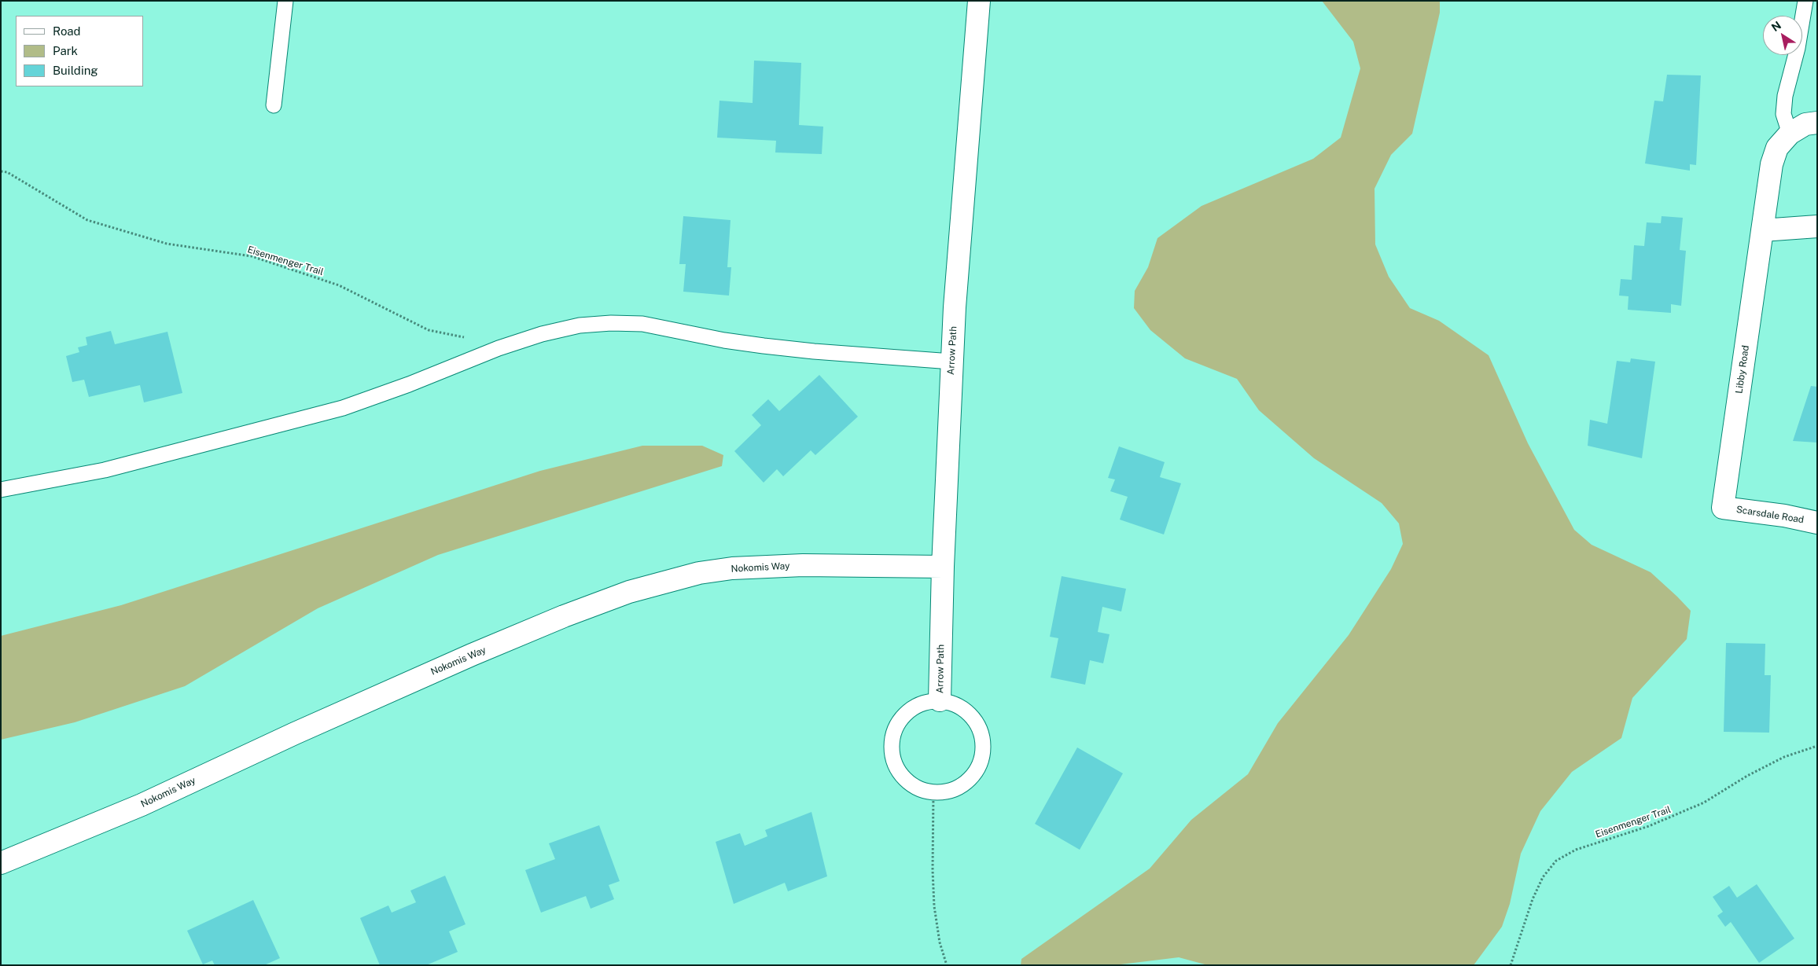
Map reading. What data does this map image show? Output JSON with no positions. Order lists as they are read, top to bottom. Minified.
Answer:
{"streets":{"street":["Arrow Path","Libby Road","Scarsdale Road","Nokomis Way"],"path":["Eisenmenger Trail"]},"crossings":[["Arrow Path","Nokomis Way"],["Libby Road","Scarsdale Road"]],"legend":["Road","Park","Building"],"north":"top left"}
